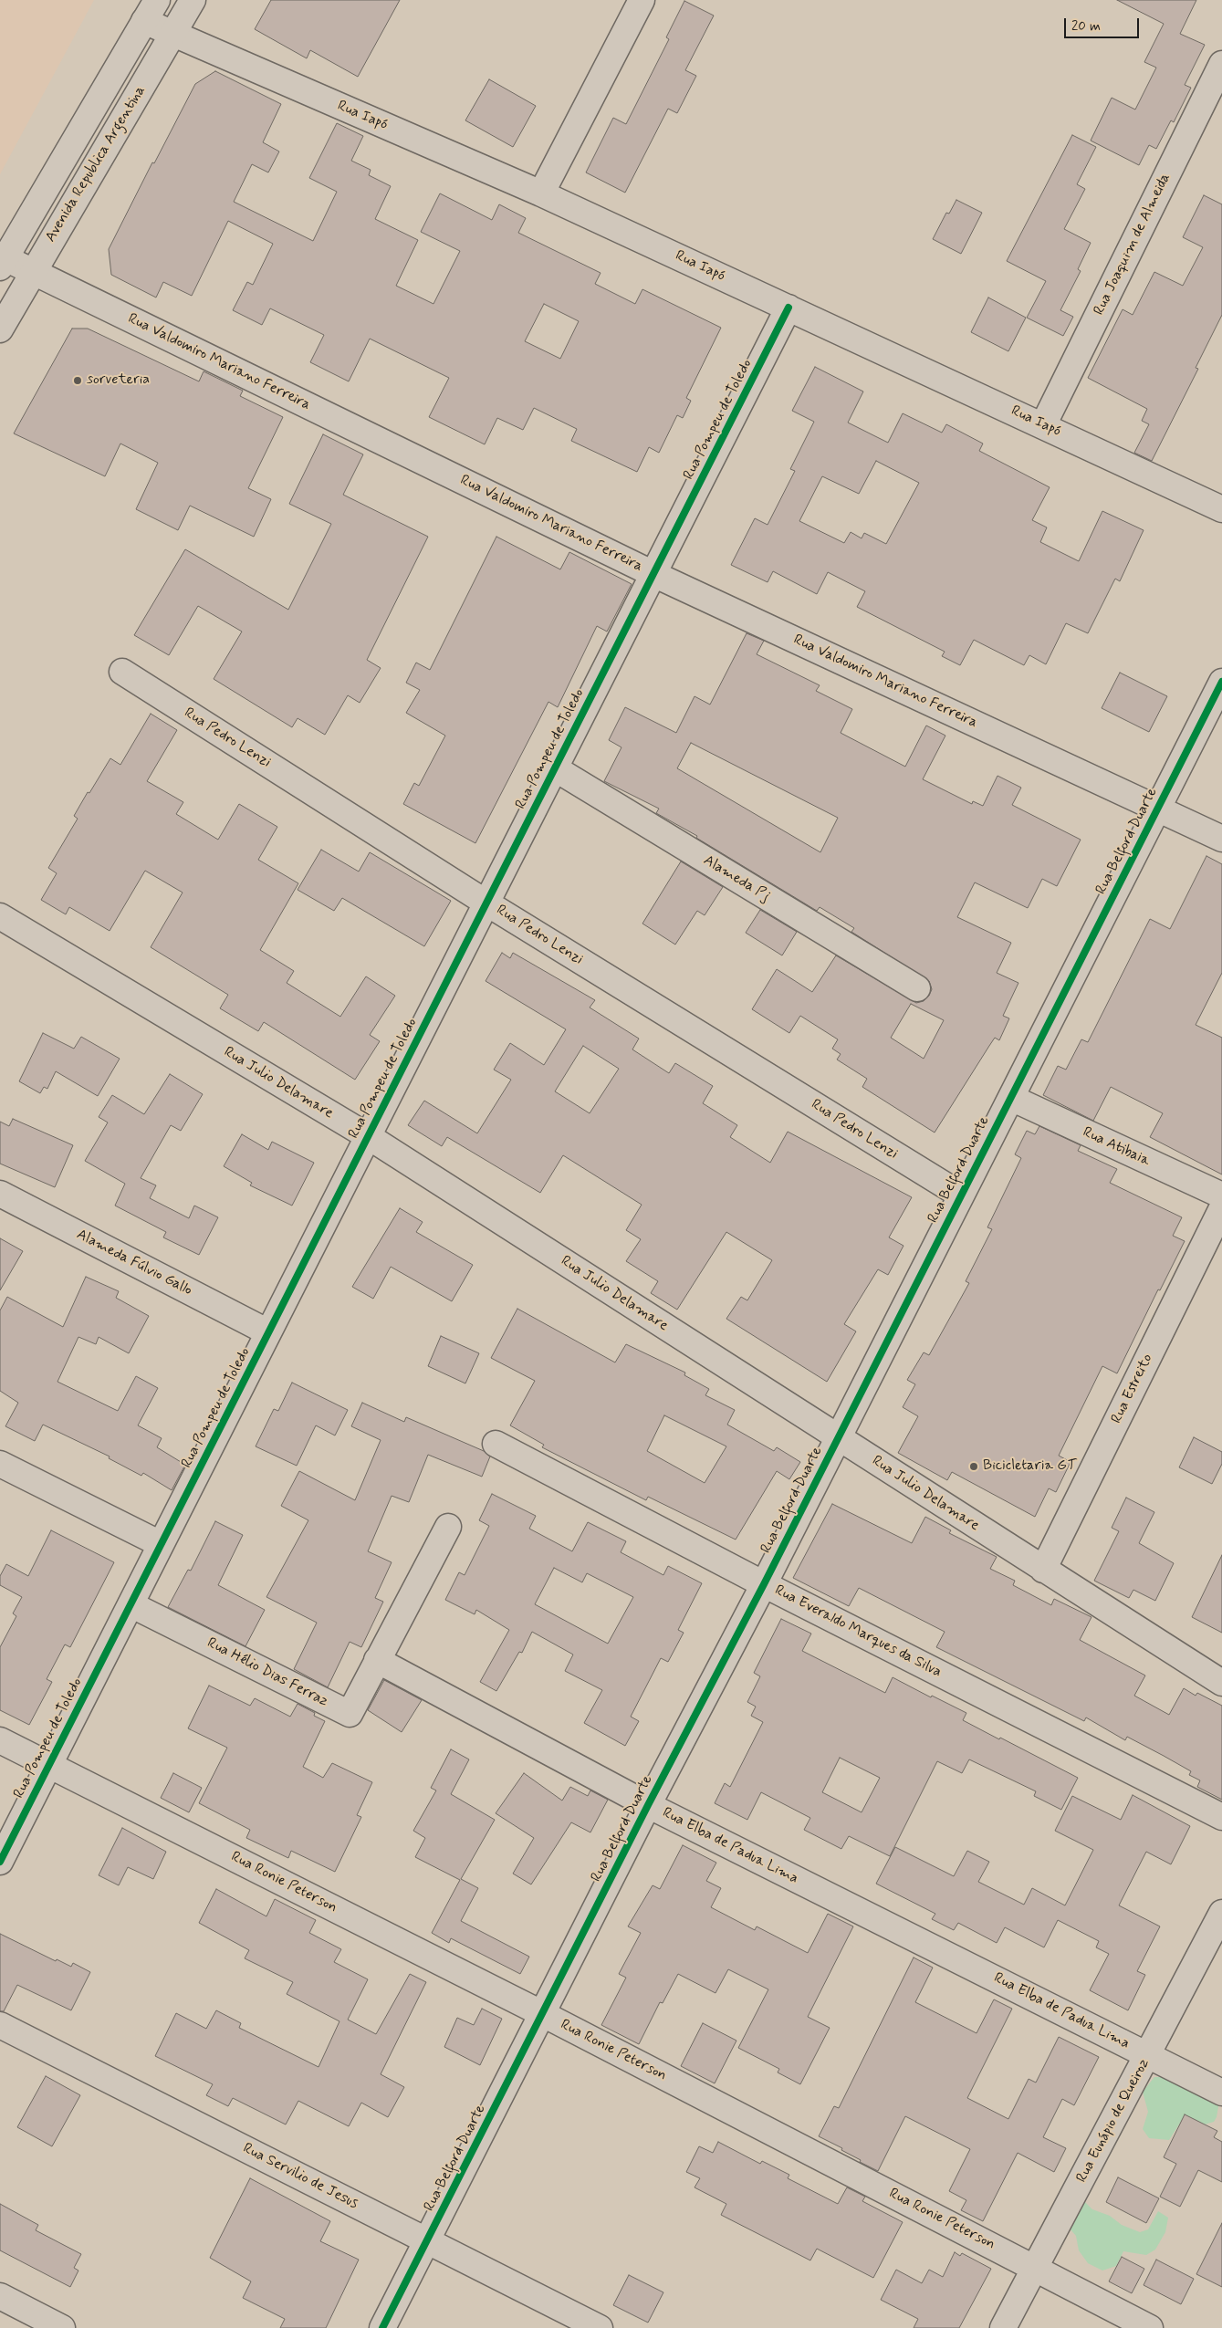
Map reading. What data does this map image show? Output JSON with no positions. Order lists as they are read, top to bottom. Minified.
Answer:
{"streets":{"street":["Rua Iapó","Avenida Republica Argentina","Rua Joaquim de Almeida","Rua Valdomiro Mariano Ferreira","Rua Pompeu de Toledo","Rua Pedro Lenzi","Rua Belford Duarte","Alameda Pj","Rua Julio Delamare","Rua Atibaia","Alameda Fúlvio Gallo","Rua Estreito","Rua Everaldo Marques da Silva","Rua Hélio Dias Ferraz","Rua Elba de Padua Lima","Rua Ronie Peterson","Rua Eunápio de Queiroz","Rua Servilio de Jesus"]},"crossings":[["Rua Iapó","Avenida Republica Argentina"],["Rua Iapó","Rua Joaquim de Almeida"],["Rua Iapó","Rua Pompeu de Toledo"],["Avenida Republica Argentina","Rua Valdomiro Mariano Ferreira"],["Rua Valdomiro Mariano Ferreira","Rua Pompeu de Toledo"],["Rua Valdomiro Mariano Ferreira","Rua Belford Duarte"],["Rua Pompeu de Toledo","Rua Pedro Lenzi"],["Rua Pompeu de Toledo","Alameda Pj"],["Rua Pompeu de Toledo","Rua Julio Delamare"],["Rua Pompeu de Toledo","Alameda Fúlvio Gallo"],["Rua Pompeu de Toledo","Rua Hélio Dias Ferraz"],["Rua Pompeu de Toledo","Rua Ronie Peterson"],["Rua Pedro Lenzi","Rua Belford Duarte"],["Rua Belford Duarte","Rua Julio Delamare"],["Rua Belford Duarte","Rua Atibaia"],["Rua Belford Duarte","Rua Everaldo Marques da Silva"],["Rua Belford Duarte","Rua Elba de Padua Lima"],["Rua Belford Duarte","Rua Ronie Peterson"],["Rua Belford Duarte","Rua Servilio de Jesus"],["Rua Julio Delamare","Rua Estreito"],["Rua Hélio Dias Ferraz","Rua Elba de Padua Lima"],["Rua Elba de Padua Lima","Rua Eunápio de Queiroz"],["Rua Ronie Peterson","Rua Eunápio de Queiroz"]],"places":["sorveteria","Bicicletaria GT"],"scale_bar":"20 m"}
